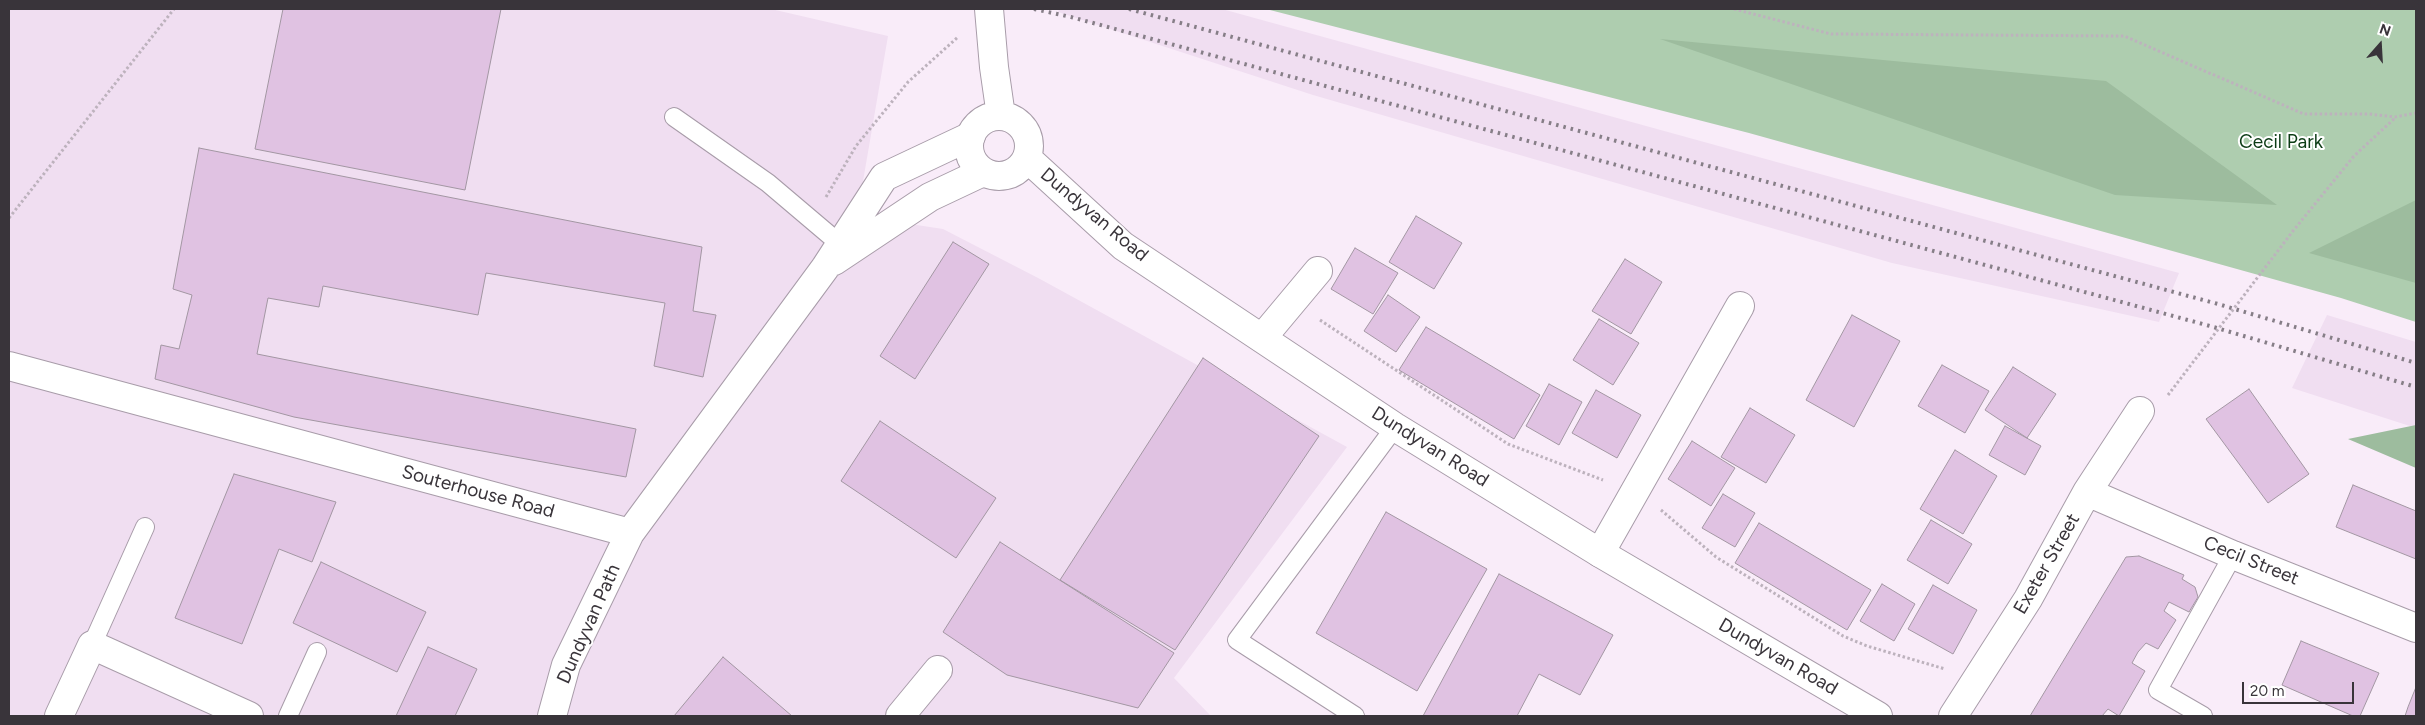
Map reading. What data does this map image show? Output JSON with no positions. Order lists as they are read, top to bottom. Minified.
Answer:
{"streets":{"street":["Dundyvan Road","Souterhouse Road","Cecil Street","Exeter Street","Dundyvan Path"]},"crossings":[["Souterhouse Road","Dundyvan Path"],["Cecil Street","Exeter Street"]],"parks":["Cecil Park"],"scale_bar":"20 m","north":"top"}
